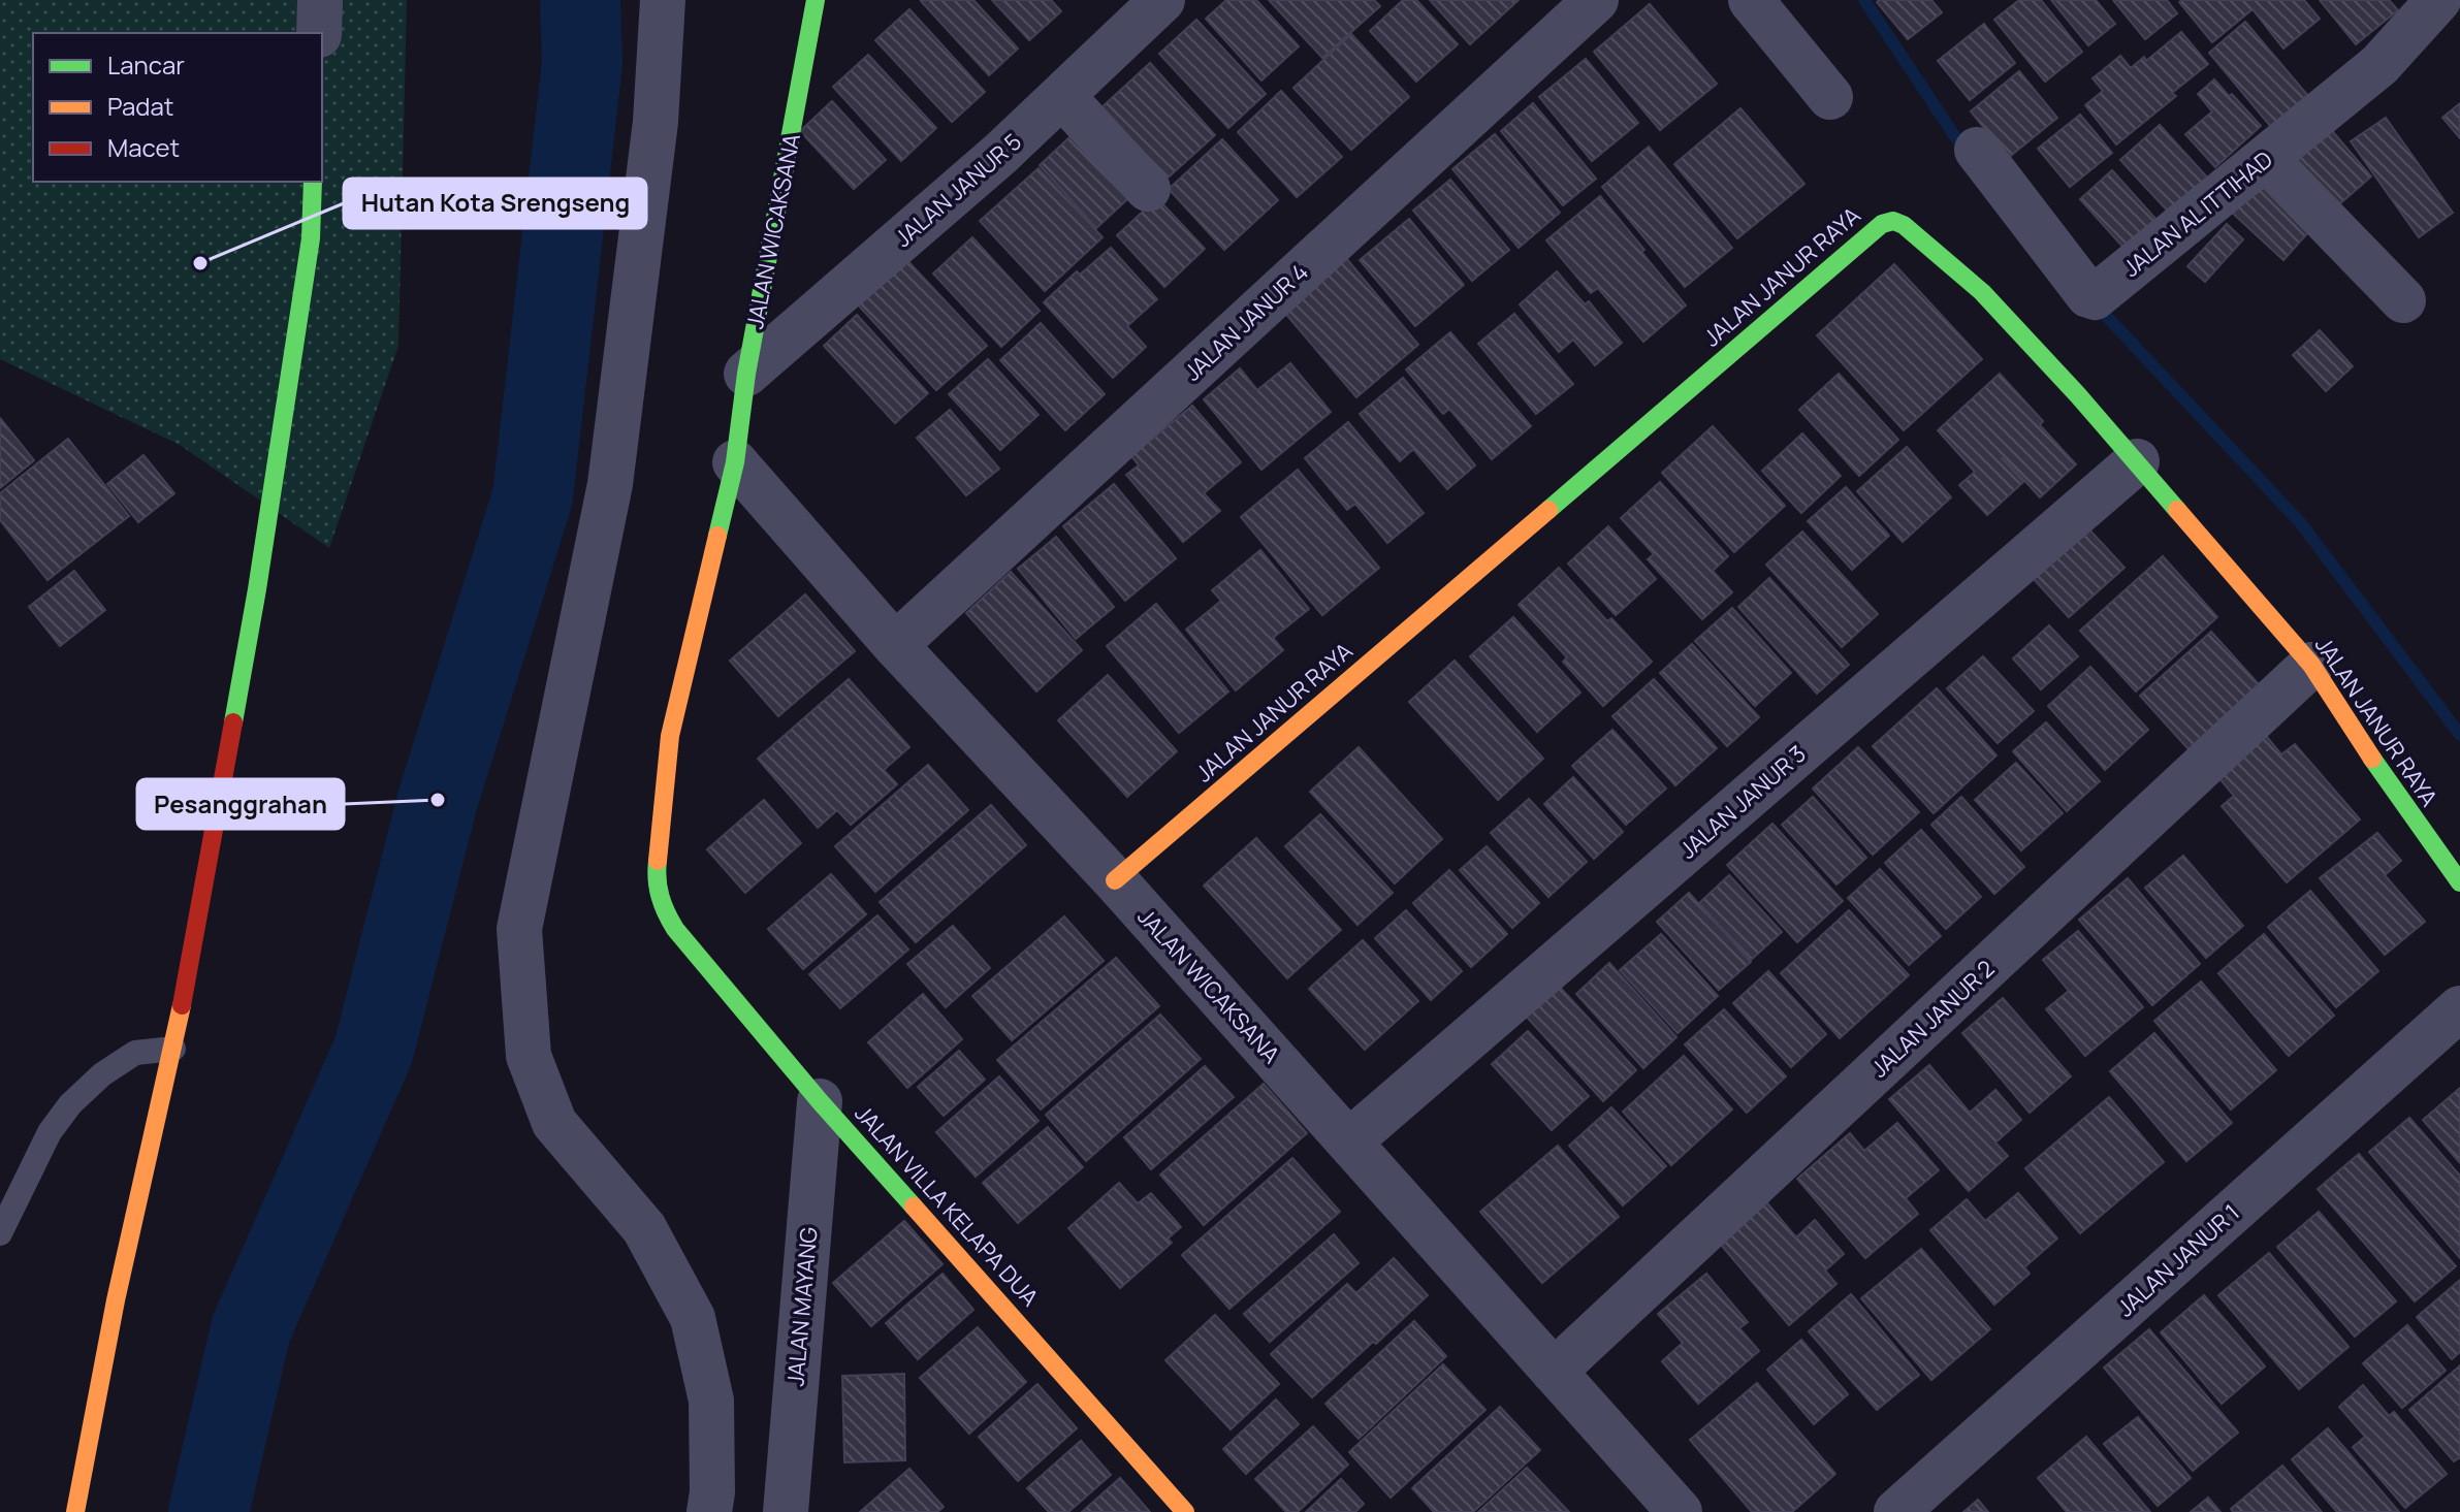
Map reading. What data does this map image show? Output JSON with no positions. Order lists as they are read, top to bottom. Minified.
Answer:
{"streets":{"street":["JALAN JANUR 5","JALAN AL ITTIHAD","JALAN WICAKSANA","JALAN JANUR RAYA","JALAN JANUR 4","JALAN JANUR 3","JALAN JANUR 2","JALAN VILLA KELAPA DUA","JALAN JANUR 1","JALAN MAYANG"]},"crossings":[["JALAN JANUR 5","JALAN WICAKSANA"],["JALAN WICAKSANA","JALAN JANUR RAYA"],["JALAN WICAKSANA","JALAN JANUR 4"],["JALAN WICAKSANA","JALAN JANUR 3"],["JALAN WICAKSANA","JALAN JANUR 2"],["JALAN WICAKSANA","JALAN VILLA KELAPA DUA"],["JALAN JANUR RAYA","JALAN JANUR 3"],["JALAN JANUR RAYA","JALAN JANUR 2"],["JALAN VILLA KELAPA DUA","JALAN MAYANG"]],"places":["Hutan Kota Srengseng","Pesanggrahan"],"legend":["Lancar","Padat","Macet"]}
